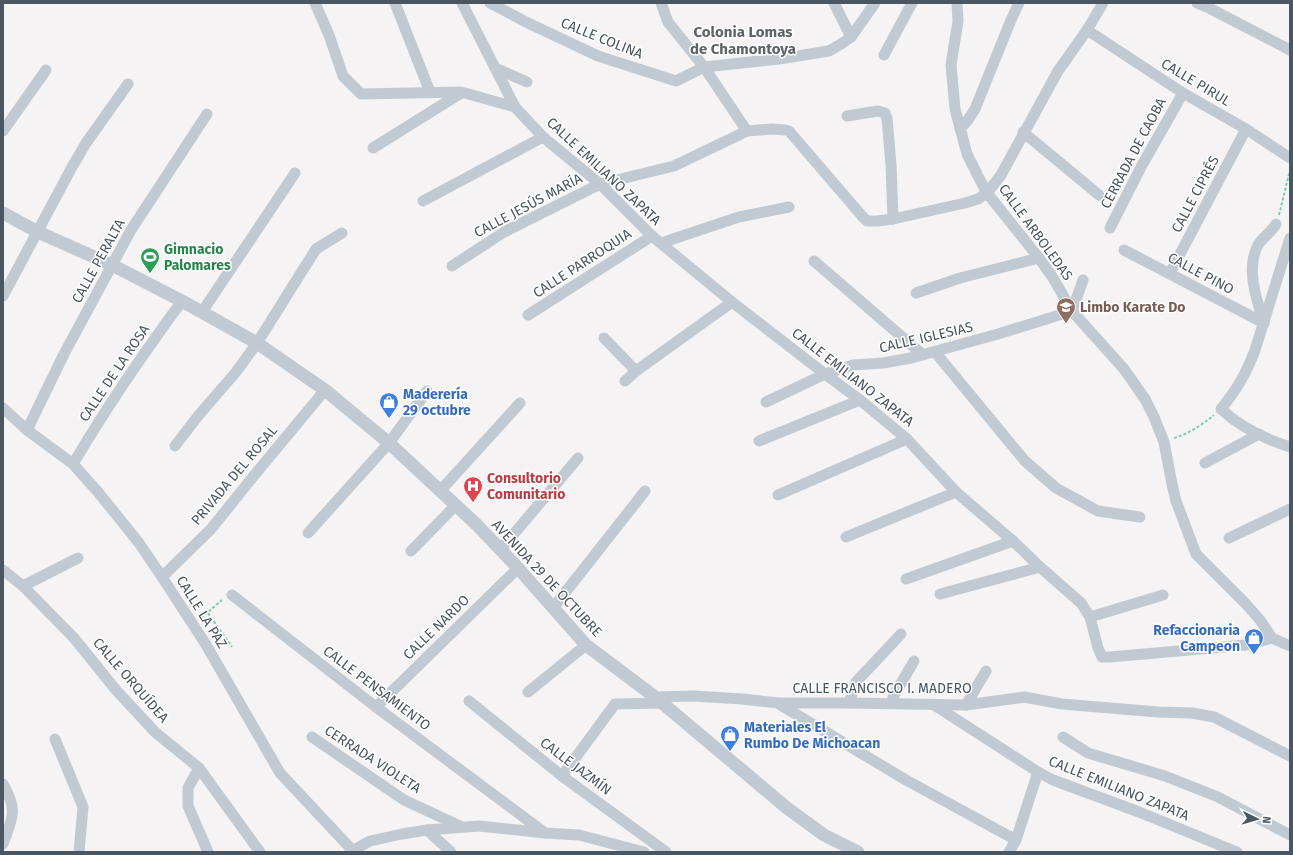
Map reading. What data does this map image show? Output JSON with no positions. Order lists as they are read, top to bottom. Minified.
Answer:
{"streets":{"street":["CALLE COLINA","CALLE PIRUL","CERRADA DE CAOBA","CALLE EMILIANO ZAPATA","CALLE CIPRÉS","CALLE JESÚS MARÍA","CALLE ARBOLEDAS","CALLE PERALTA","CALLE PARROQUIA","CALLE PINO","CALLE IGLESIAS","CALLE DE LA ROSA","PRIVADA DEL ROSAL","AVENIDA 29 DE OCTUBRE","CALLE LA PAZ","CALLE NARDO","CALLE ORQUÍDEA","CALLE PENSAMIENTO","CALLE FRANCISCO I. MADERO","CERRADA VIOLETA","CALLE JAZMÍN"]},"crossings":[["CALLE PIRUL","CERRADA DE CAOBA"],["CALLE PIRUL","CALLE CIPRÉS"],["CALLE EMILIANO ZAPATA","CALLE JESÚS MARÍA"],["CALLE EMILIANO ZAPATA","CALLE ARBOLEDAS"],["CALLE EMILIANO ZAPATA","CALLE PARROQUIA"],["CALLE EMILIANO ZAPATA","CALLE IGLESIAS"],["CALLE EMILIANO ZAPATA","CALLE FRANCISCO I. MADERO"],["CALLE CIPRÉS","CALLE PINO"],["CALLE ARBOLEDAS","CALLE IGLESIAS"],["CALLE PERALTA","AVENIDA 29 DE OCTUBRE"],["CALLE PERALTA","CALLE LA PAZ"],["CALLE DE LA ROSA","AVENIDA 29 DE OCTUBRE"],["CALLE DE LA ROSA","CALLE LA PAZ"],["PRIVADA DEL ROSAL","AVENIDA 29 DE OCTUBRE"],["PRIVADA DEL ROSAL","CALLE LA PAZ"],["AVENIDA 29 DE OCTUBRE","CALLE NARDO"],["AVENIDA 29 DE OCTUBRE","CALLE FRANCISCO I. MADERO"],["CALLE NARDO","CALLE PENSAMIENTO"],["CALLE FRANCISCO I. MADERO","CALLE JAZMÍN"]],"districts":["Colonia Lomas de Chamontoya"],"places":{"sports":["Gimnacio Palomares"],"school or university":["Limbo Karate Do"],"shop":["Maderería 29 octubre","Refaccionaria Campeon","Materiales El Rumbo De Michoacan"],"hospital":["Consultorio Comunitario"]},"north":"right"}
